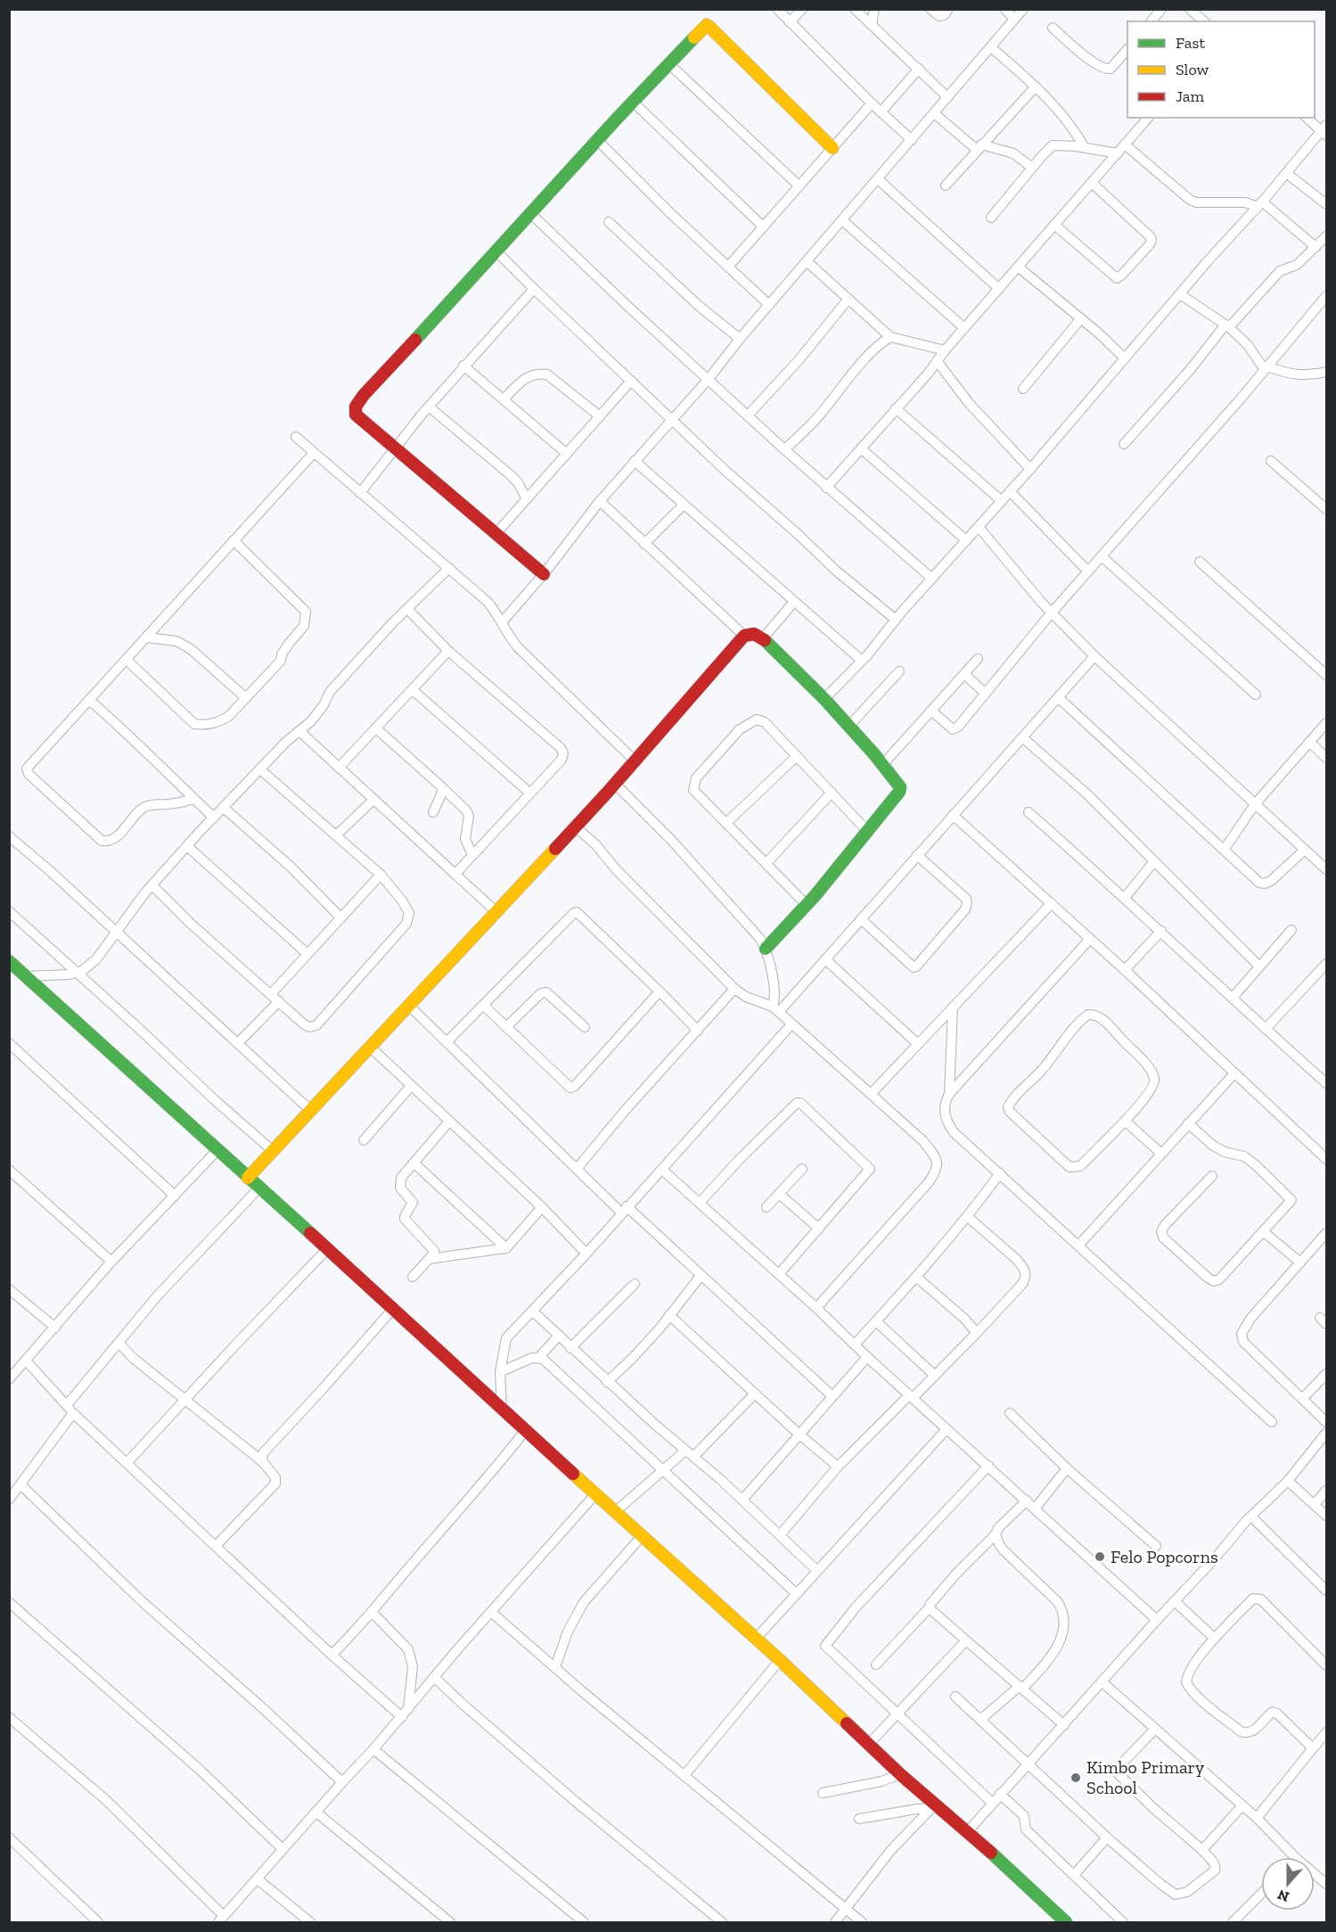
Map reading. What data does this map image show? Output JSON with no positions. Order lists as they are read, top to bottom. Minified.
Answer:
{"places":["Felo Popcorns","Kimbo Primary School"],"legend":["Fast","Slow","Jam"],"north":"bottom"}
